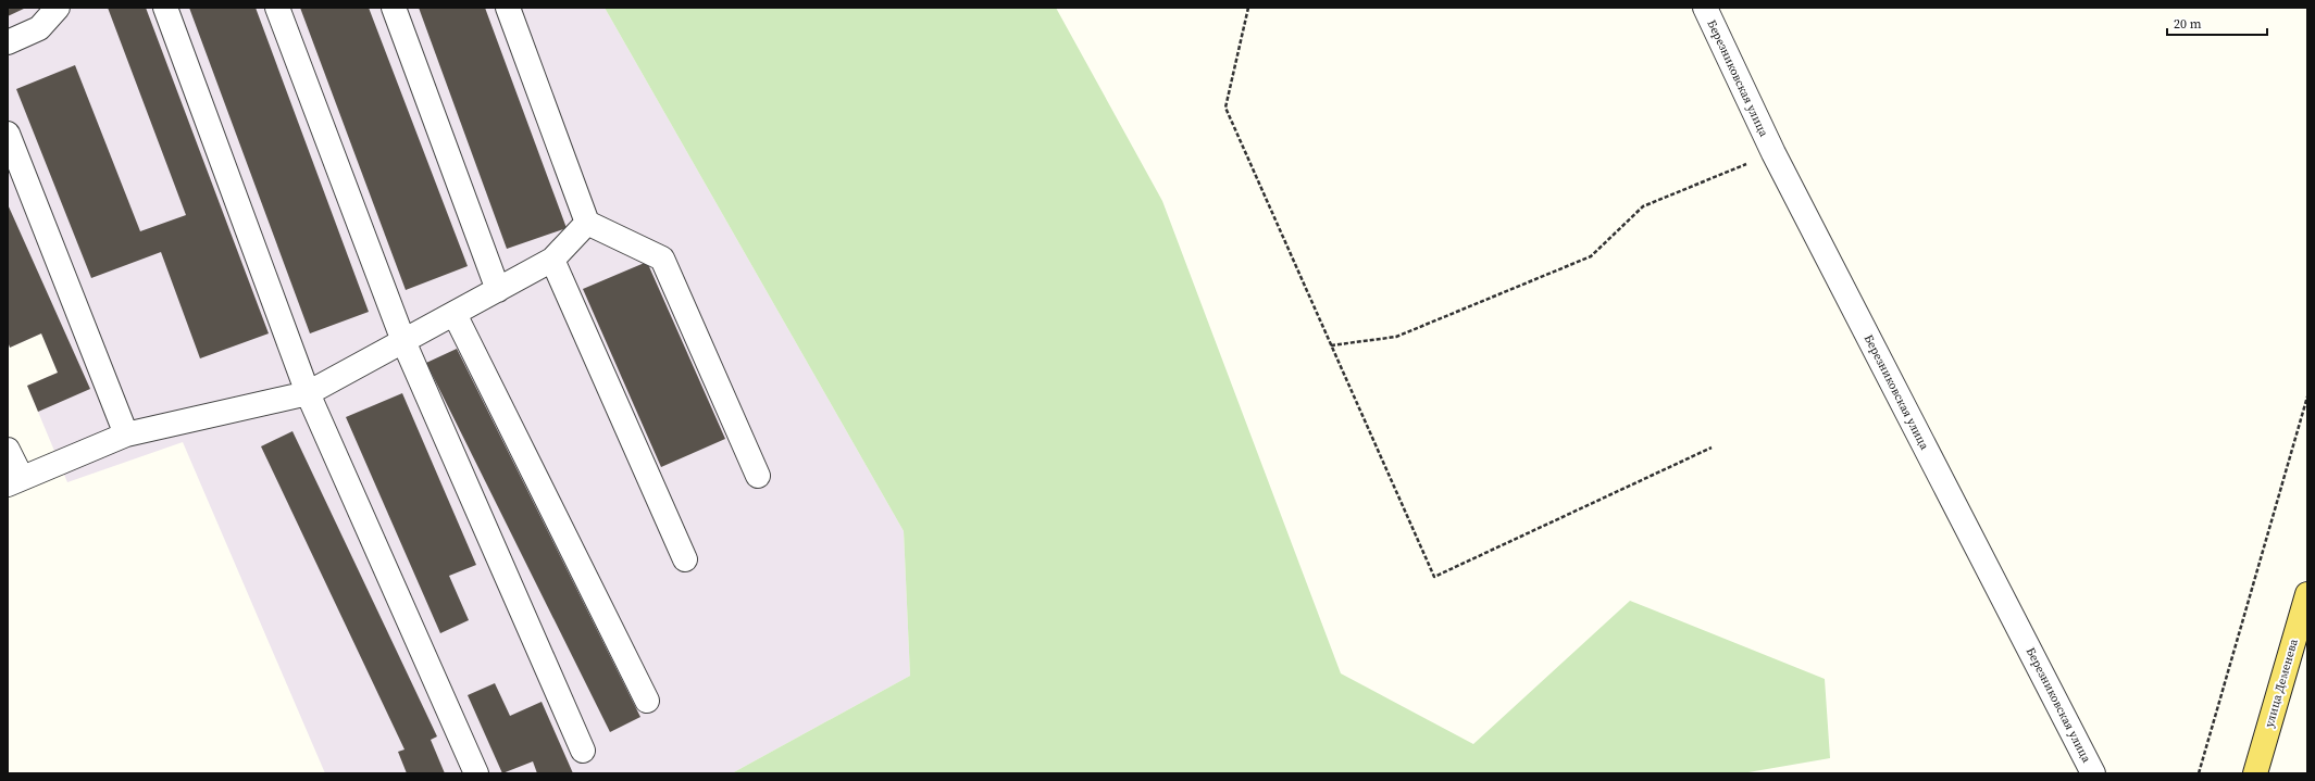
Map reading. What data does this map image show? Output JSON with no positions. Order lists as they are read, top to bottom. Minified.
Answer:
{"streets":{"main road":["улица Деменева"],"street":["Березниковская улица"]},"scale_bar":"20 m"}
